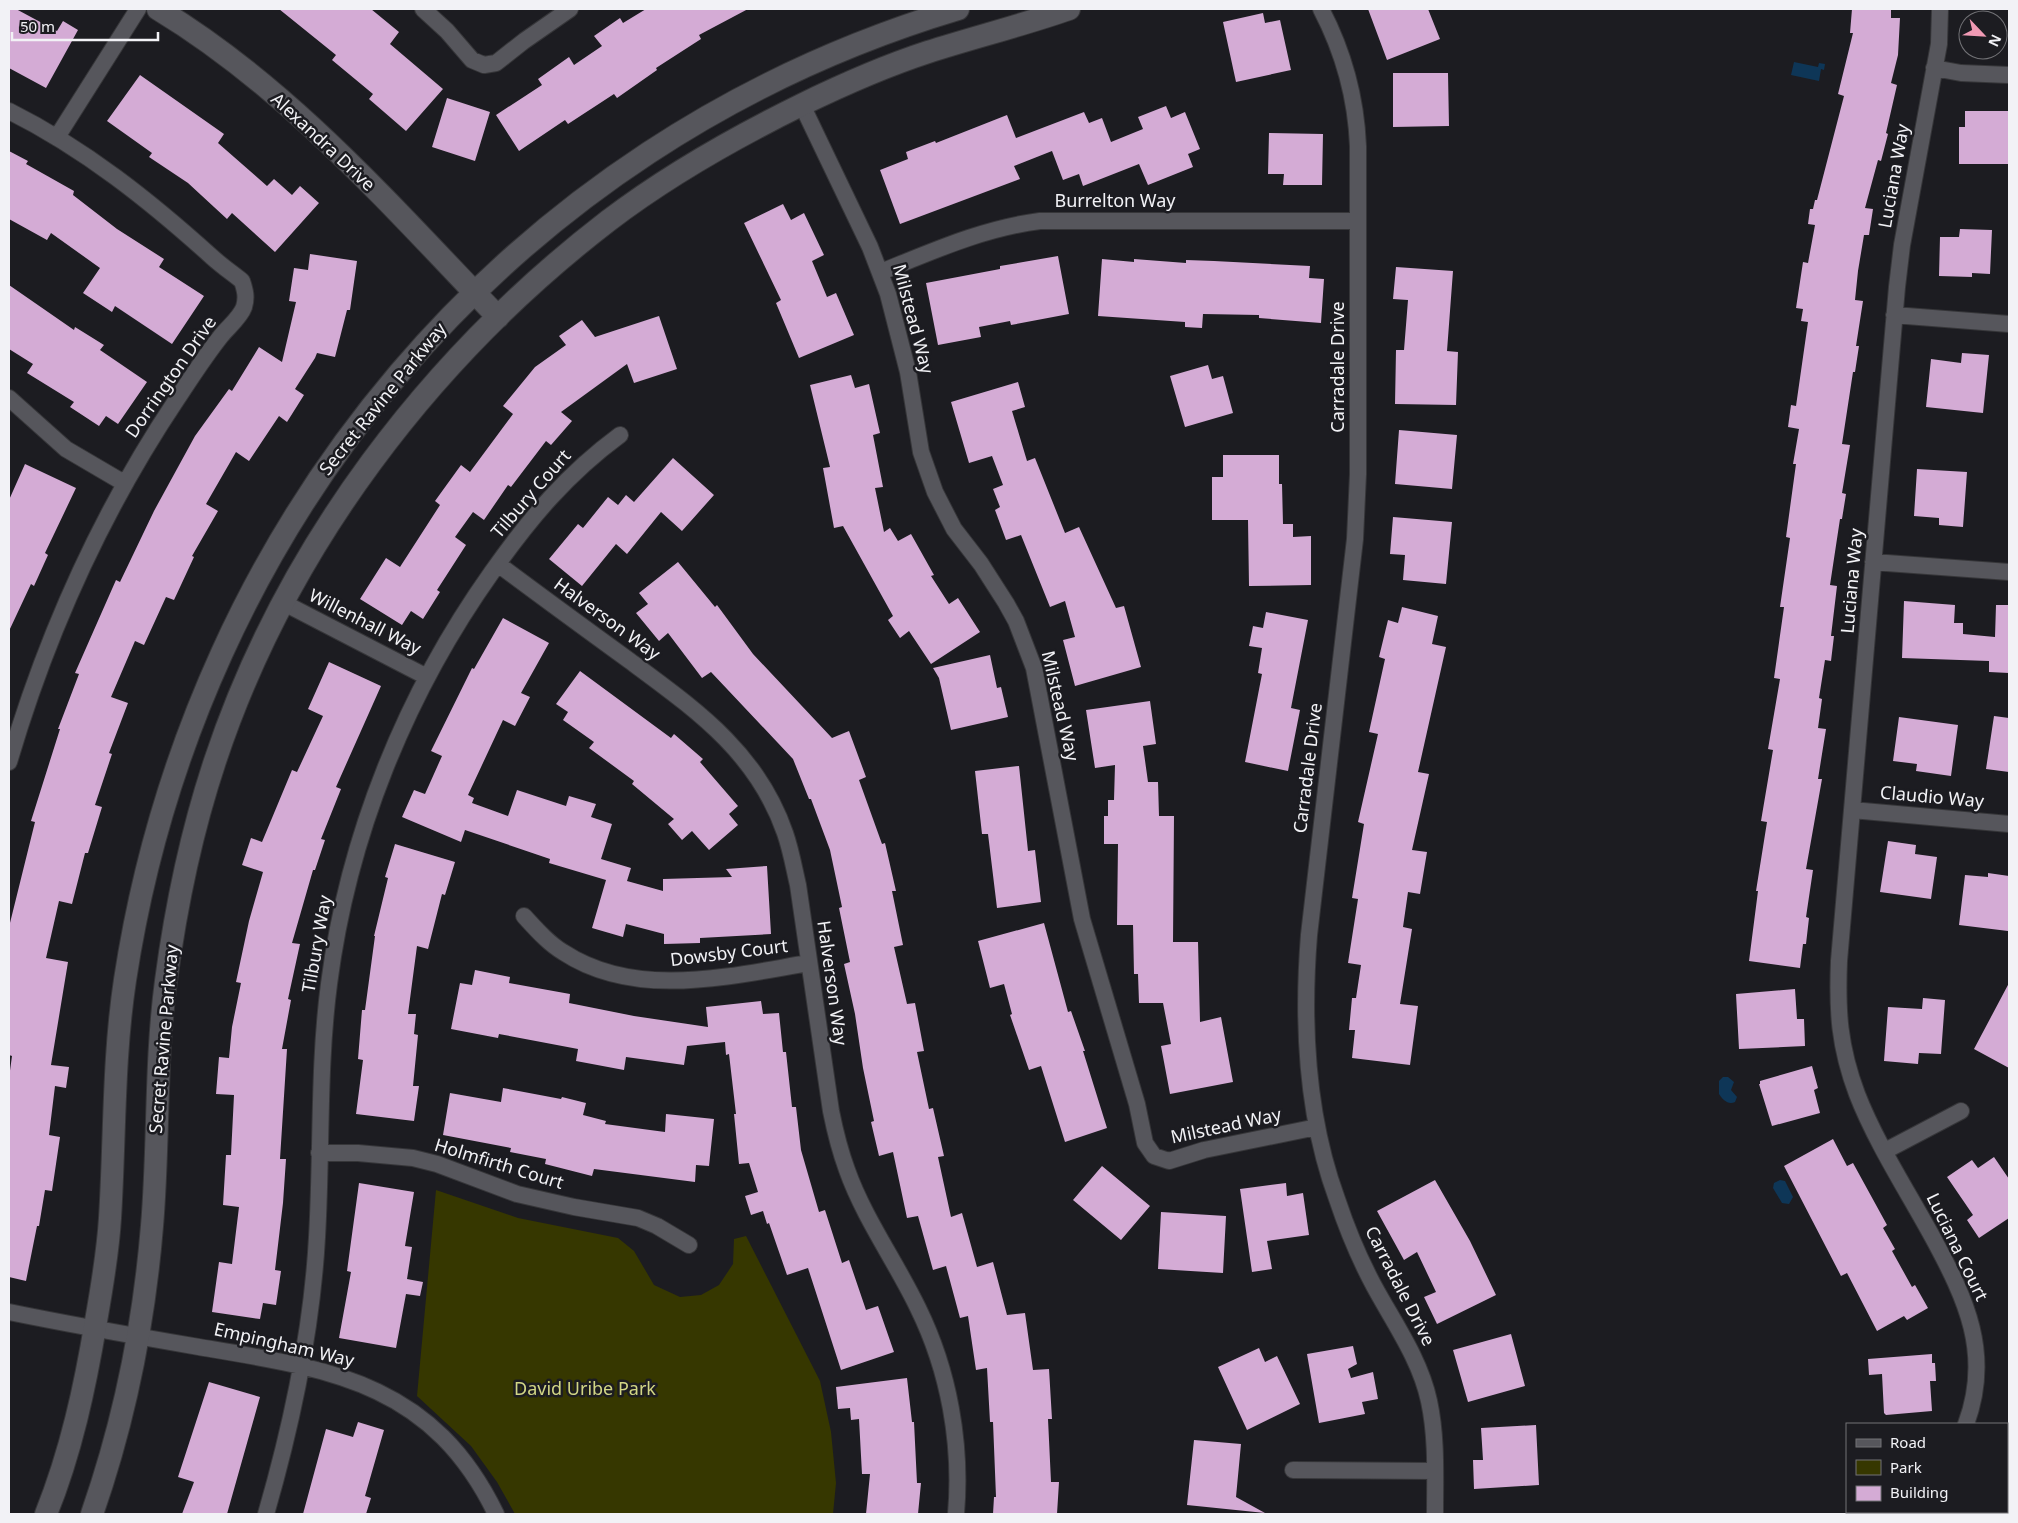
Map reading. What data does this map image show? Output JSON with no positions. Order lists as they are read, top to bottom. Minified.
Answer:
{"streets":{"main road":["Alexandra Drive","Secret Ravine Parkway"],"street":["Luciana Way","Burrelton Way","Milstead Way","Carradale Drive","Dorrington Drive","Tilbury Court","Halverson Way","Willenhall Way","Claudio Way","Tilbury Way","Dowsby Court","Holmfirth Court","Luciana Court","Empingham Way"]},"crossings":[["Alexandra Drive","Secret Ravine Parkway"],["Luciana Way","Claudio Way"],["Luciana Way","Luciana Court"],["Burrelton Way","Milstead Way"],["Burrelton Way","Carradale Drive"],["Milstead Way","Carradale Drive"],["Milstead Way","Secret Ravine Parkway"],["Secret Ravine Parkway","Willenhall Way"],["Secret Ravine Parkway","Empingham Way"],["Tilbury Court","Halverson Way"],["Tilbury Court","Tilbury Way"],["Halverson Way","Tilbury Way"],["Halverson Way","Dowsby Court"],["Willenhall Way","Tilbury Way"],["Tilbury Way","Holmfirth Court"],["Tilbury Way","Empingham Way"]],"parks":["David Uribe Park"],"legend":["Road","Park","Building"],"scale_bar":"50 m","north":"bottom right"}
